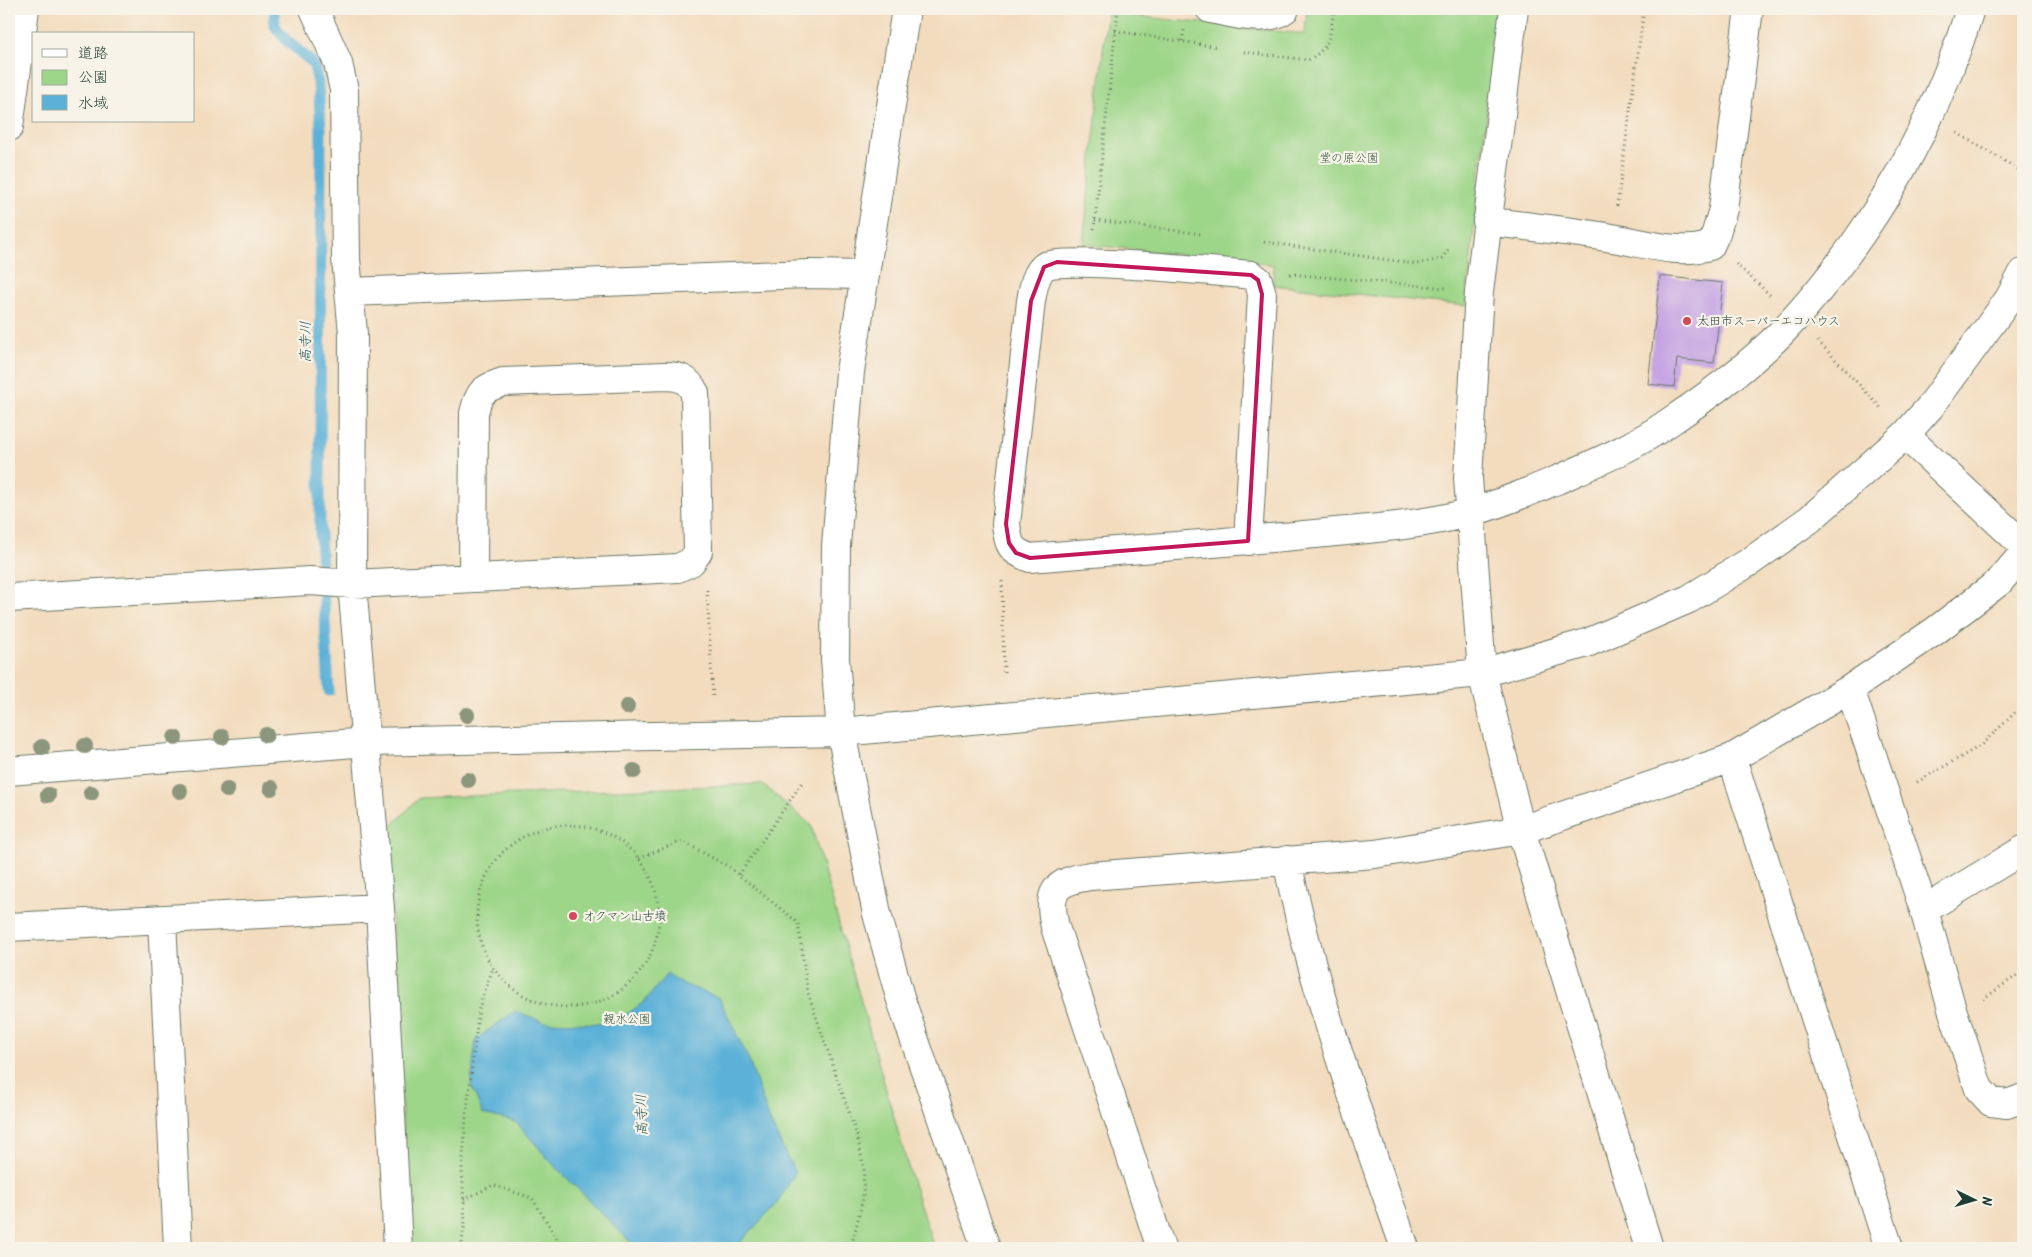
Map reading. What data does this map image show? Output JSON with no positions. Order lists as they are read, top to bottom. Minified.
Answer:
{"water":["高寺川"],"parks":["堂の原公園","親水公園"],"places":["太田市スーパーエコハウス","オクマン山古墳"],"legend":["道路","公園","水域"],"north":"right"}
